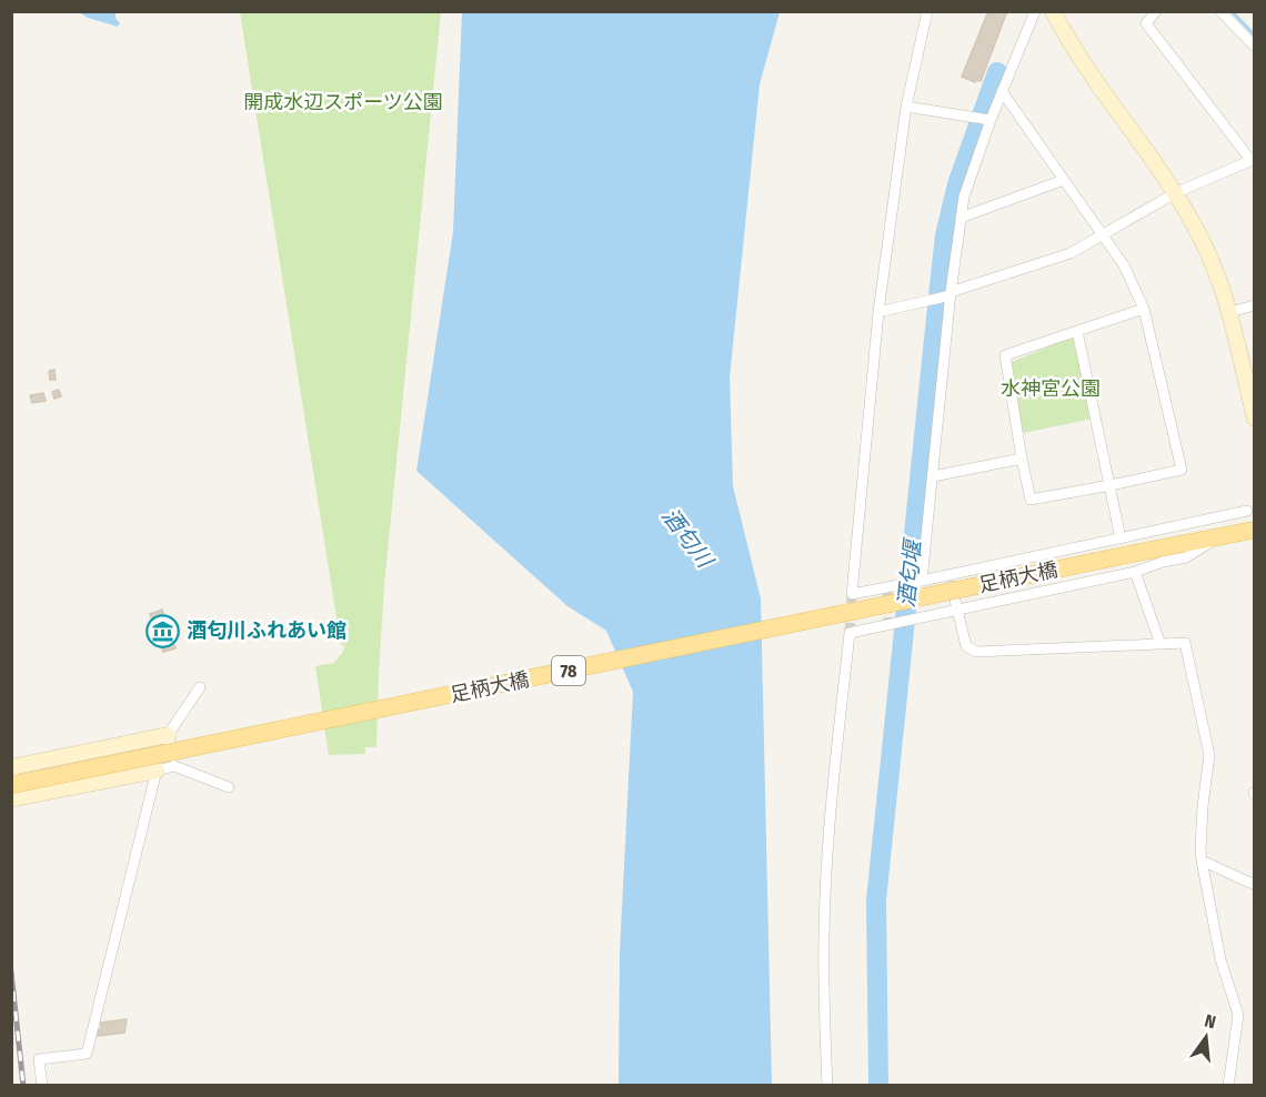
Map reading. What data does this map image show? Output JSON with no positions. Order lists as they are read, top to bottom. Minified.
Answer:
{"streets":{"main road":["足柄大橋","78"]},"crossings":[["足柄大橋","78"]],"water":["酒匂川","酒匂堰"],"parks":["開成水辺スポーツ公園","水神宮公園"],"places":{"museum":["酒匂川ふれあい館"]},"north":"top"}
